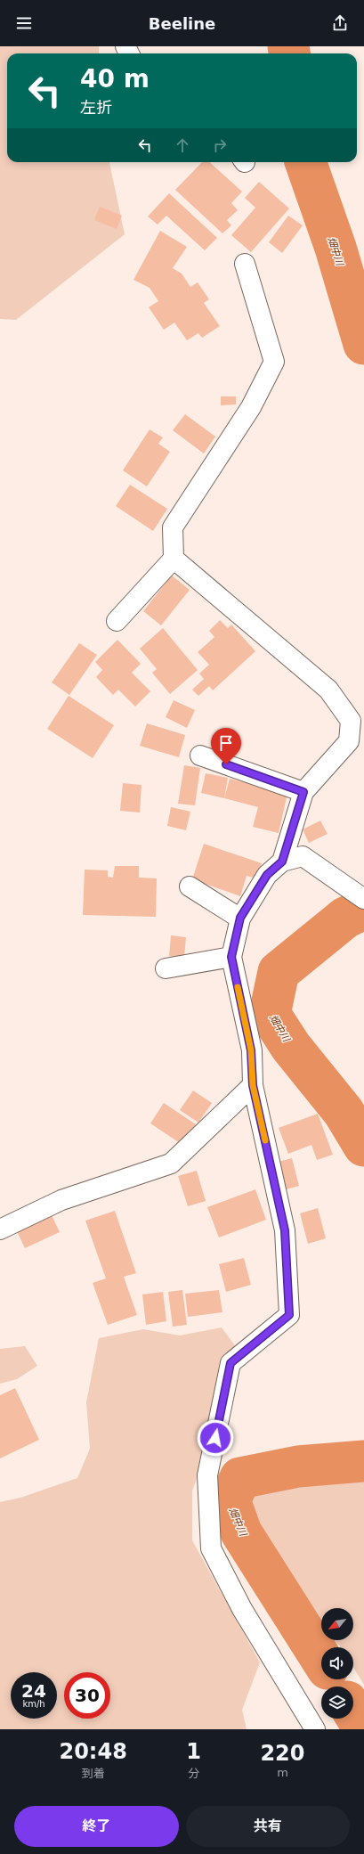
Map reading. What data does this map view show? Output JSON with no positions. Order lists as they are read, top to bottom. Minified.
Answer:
{"water":["畑中川"],"north":"bottom left","page":{"header":"Beeline","turn":["40 m","左折"],"speed":"24 km/h","limit":"30","eta":["20:48","到着","1","分","220","m"],"buttons":["終了","共有"]}}
